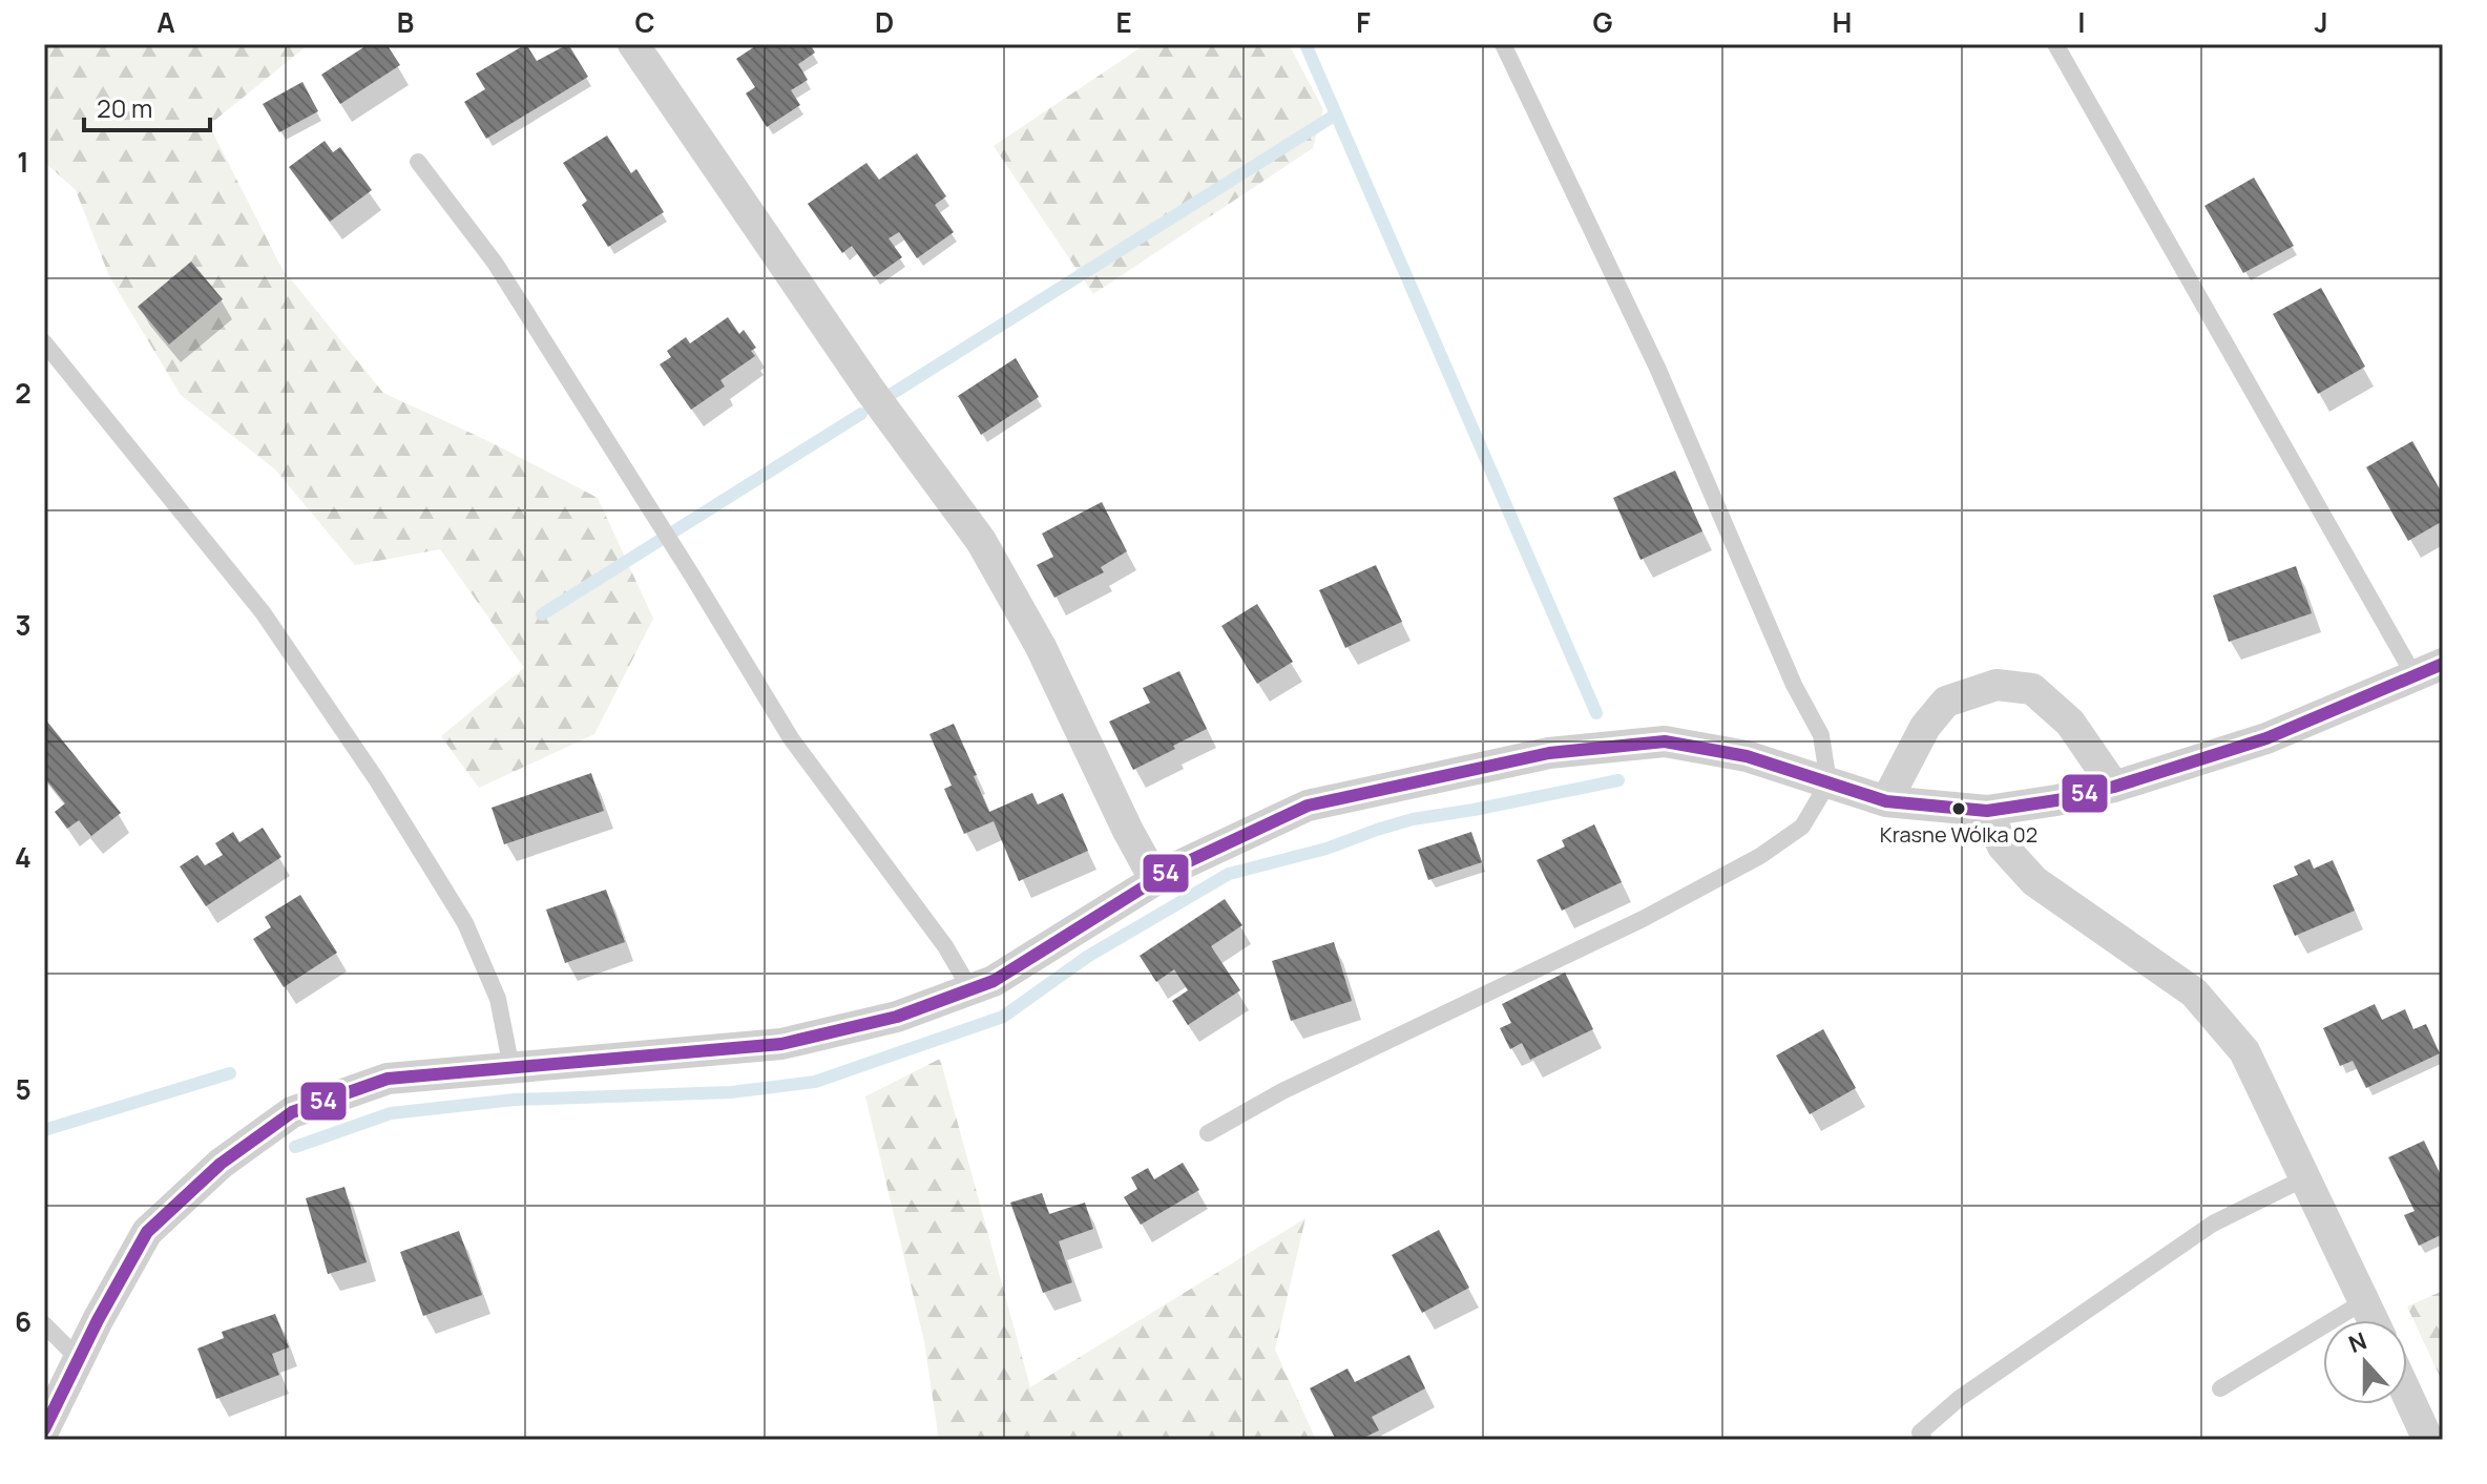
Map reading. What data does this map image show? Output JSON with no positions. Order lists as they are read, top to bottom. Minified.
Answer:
{"places":["Krasne Wólka 02"],"lines":["transit line 54"],"scale_bar":"20 m","north":"top","grid":{"columns":["A","B","C","D","E","F","G","H","I","J"],"rows":["1","2","3","4","5","6"]}}
